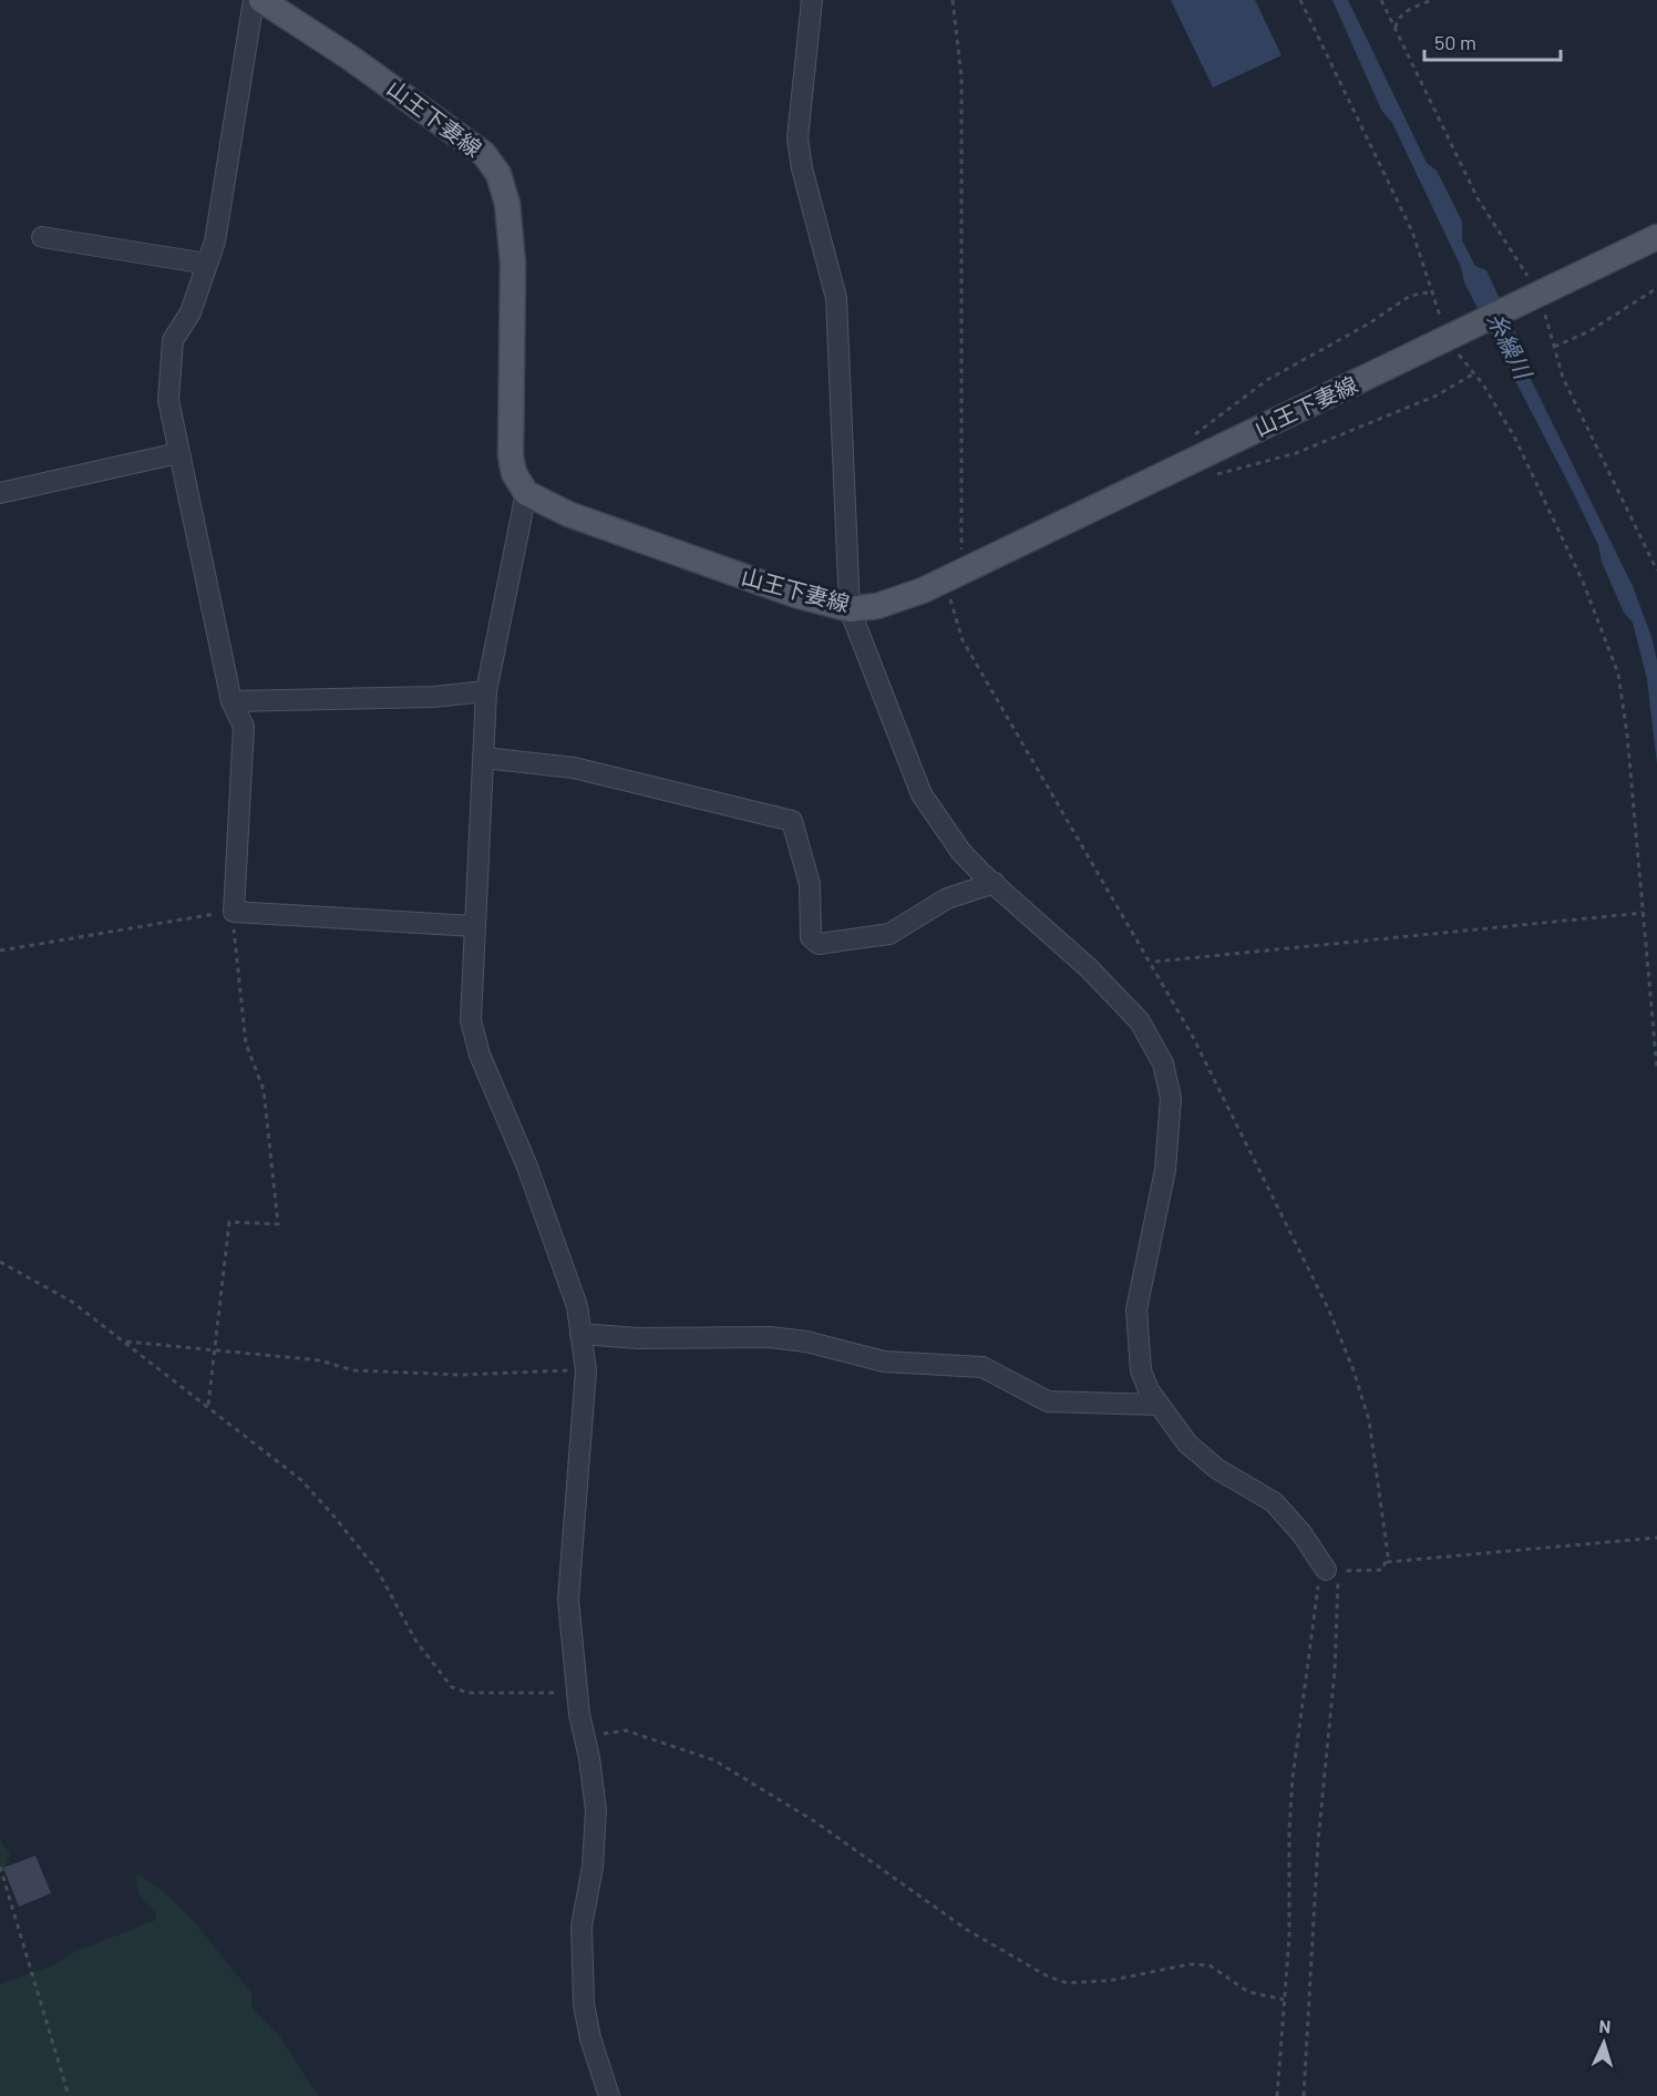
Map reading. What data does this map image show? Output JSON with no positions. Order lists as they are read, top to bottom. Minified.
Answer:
{"streets":{"main road":["山王下妻線"]},"water":["糸繰川"],"scale_bar":"50 m","north":"top"}
